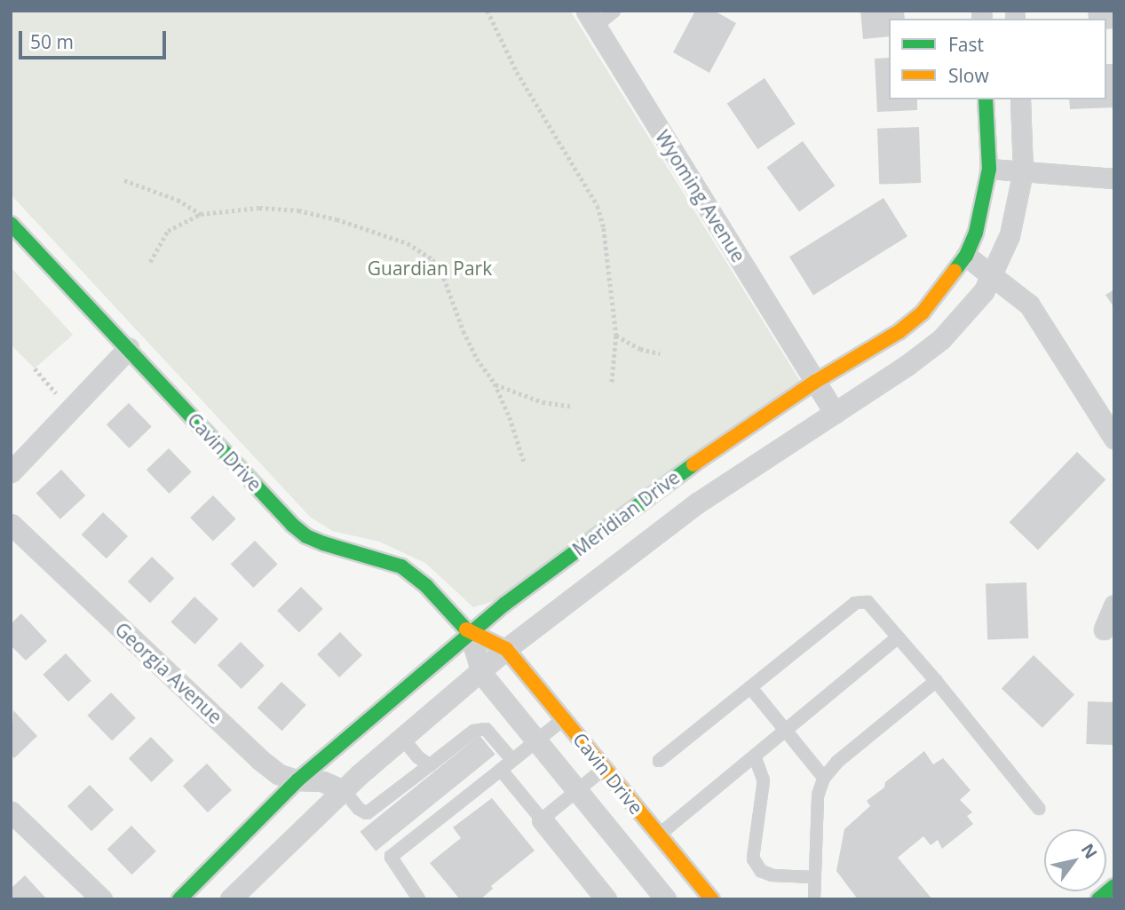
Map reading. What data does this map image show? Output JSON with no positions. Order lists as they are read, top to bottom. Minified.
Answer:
{"streets":{"street":["Wyoming Avenue","Cavin Drive","Meridian Drive","Georgia Avenue"]},"crossings":[["Wyoming Avenue","Meridian Drive"],["Cavin Drive","Meridian Drive"],["Meridian Drive","Georgia Avenue"]],"parks":["Guardian Park"],"legend":["Fast","Slow"],"scale_bar":"50 m","north":"top right"}
